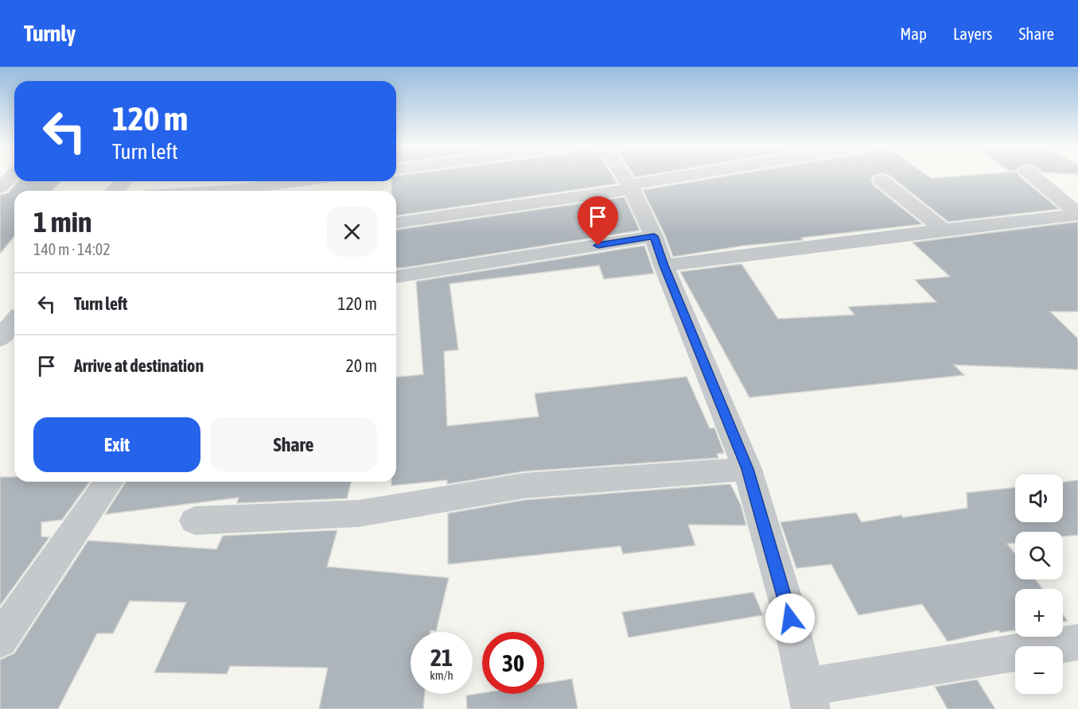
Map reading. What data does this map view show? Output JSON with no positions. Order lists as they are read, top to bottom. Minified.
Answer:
{"page":{"header":"Turnly","nav":["Map","Layers","Share"],"turn":["120 m","Turn left"],"heading":["1 min","140 m · 14:02"],"list":[{"name":"Turn left","value":"120 m"},{"name":"Arrive at destination","value":"20 m"}],"buttons":["Exit","Share"],"map_buttons":["+","−"],"speed":"21 km/h","limit":"30"}}
